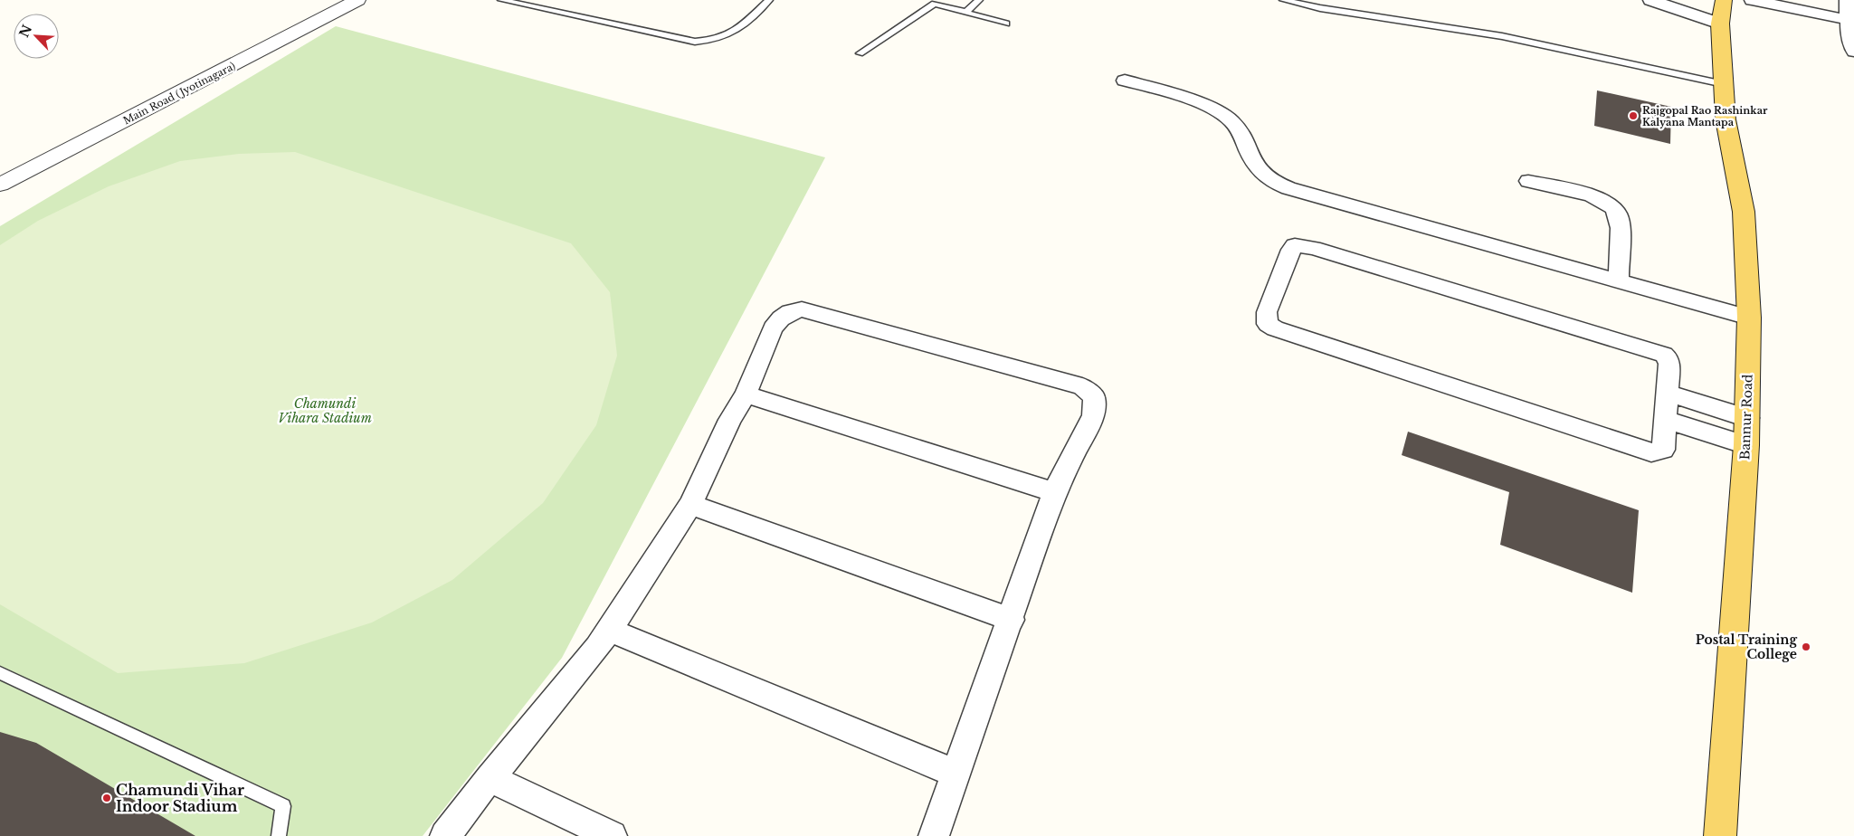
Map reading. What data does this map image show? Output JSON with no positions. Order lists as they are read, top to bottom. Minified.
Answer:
{"streets":{"main road":["Bannur Road"],"street":["Main Road (Jyotinagara)"]},"parks":["Chamundi Vihara Stadium"],"places":["Rajgopal Rao Rashinkar Kalyana Mantapa","Postal Training College","Chamundi Vihar Indoor Stadium"],"north":"top left"}
